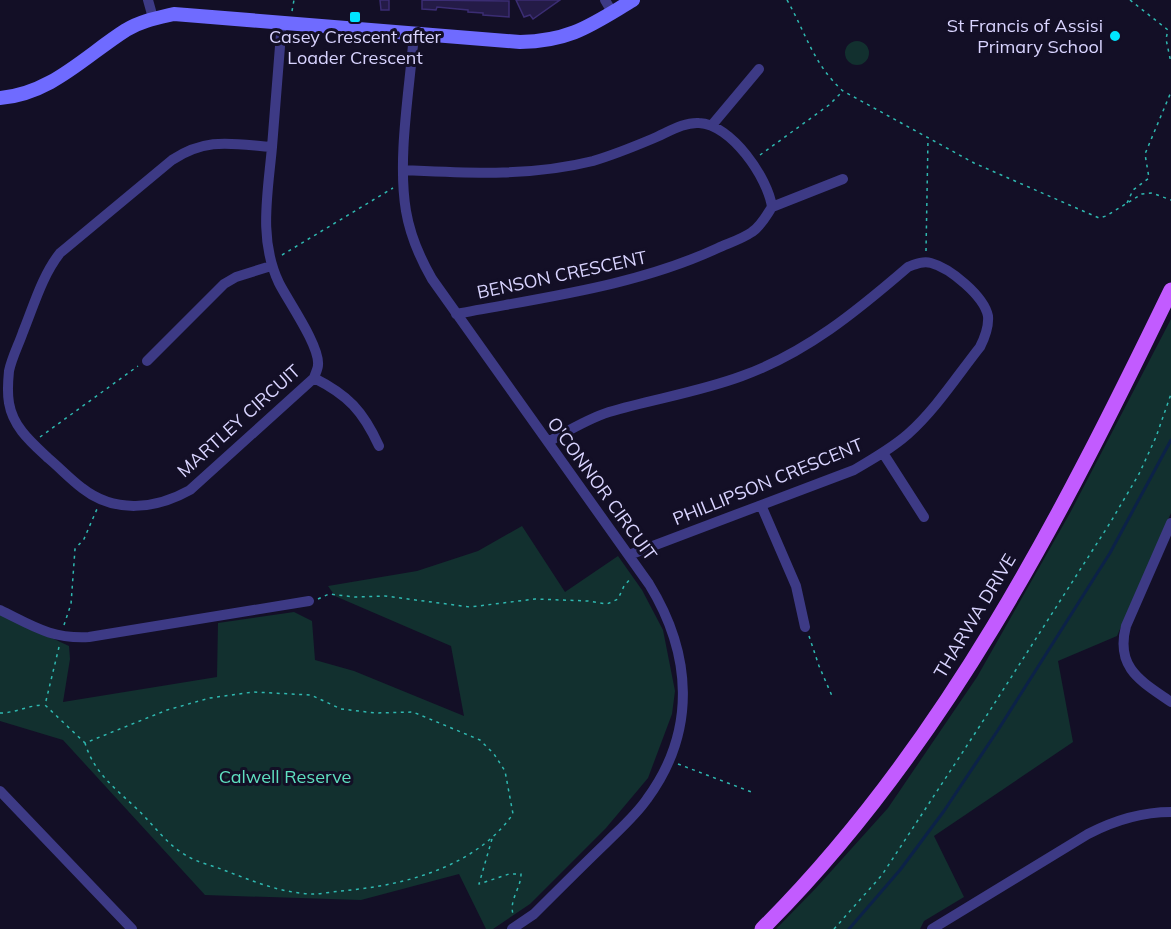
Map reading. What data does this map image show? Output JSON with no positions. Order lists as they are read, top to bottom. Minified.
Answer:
{"streets":{"main road":["THARWA DRIVE"],"street":["BENSON CRESCENT","MARTLEY CIRCUIT","PHILLIPSON CRESCENT","O'CONNOR CIRCUIT"]},"crossings":[["BENSON CRESCENT","O'CONNOR CIRCUIT"],["PHILLIPSON CRESCENT","O'CONNOR CIRCUIT"]],"parks":["Calwell Reserve"],"places":{"transit":["Casey Crescent after Loader Crescent"],"other":["St Francis of Assisi Primary School"]}}
